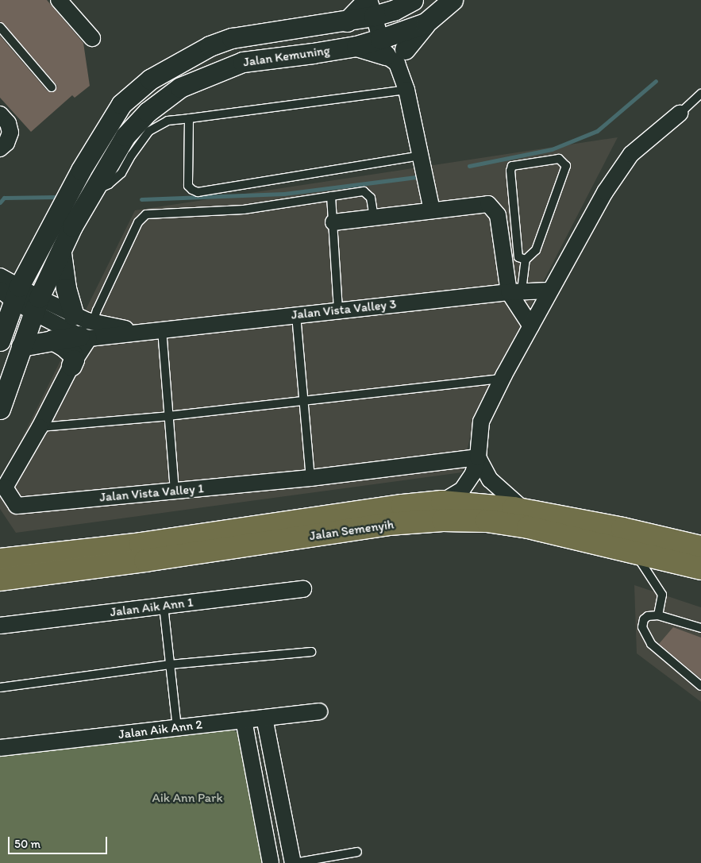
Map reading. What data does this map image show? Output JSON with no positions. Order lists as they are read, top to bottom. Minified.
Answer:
{"streets":{"main road":["Jalan Semenyih"],"street":["Jalan Kemuning","Jalan Vista Valley 3","Jalan Vista Valley 1","Jalan Aik Ann 1","Jalan Aik Ann 2"]},"crossings":[["Jalan Kemuning","Jalan Vista Valley 3"],["Jalan Vista Valley 3","Jalan Vista Valley 1"]],"parks":["Aik Ann Park"],"scale_bar":"50 m"}
